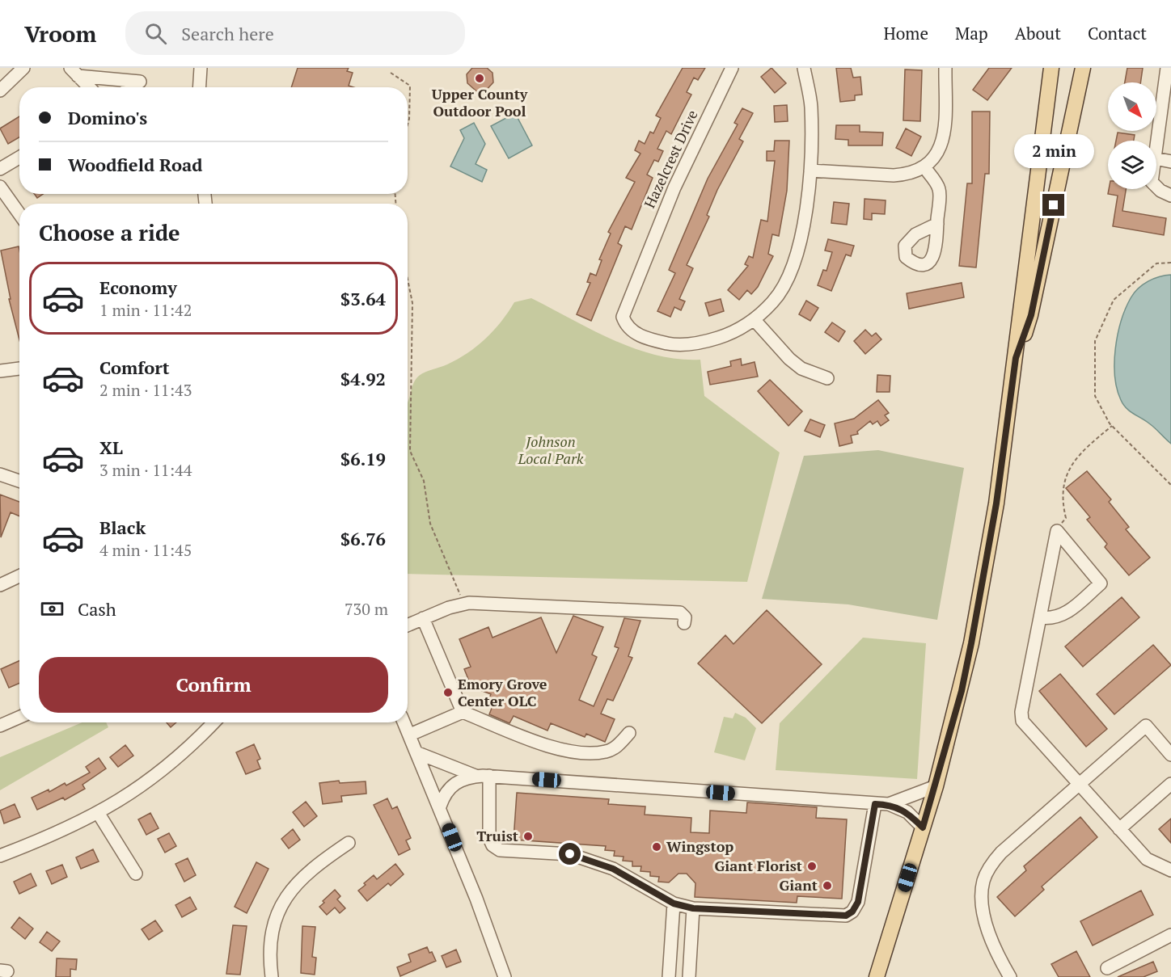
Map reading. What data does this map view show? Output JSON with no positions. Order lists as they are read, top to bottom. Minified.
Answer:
{"streets":{"street":["Hazelcrest Drive"]},"parks":["Johnson Local Park"],"places":["Upper County Outdoor Pool","Emory Grove Center OLC","Truist","Wingstop","Giant Florist","Giant"],"north":"bottom right","page":{"header":"Vroom","search":"Search here","nav":["Home","Map","About","Contact"],"banner":["Domino's","Woodfield Road"],"bubble":"2 min","heading":"Choose a ride","list":[{"name":"Economy","note":"1 min · 11:42","value":"$3.64"},{"name":"Comfort","note":"2 min · 11:43","value":"$4.92"},{"name":"XL","note":"3 min · 11:44","value":"$6.19"},{"name":"Black","note":"4 min · 11:45","value":"$6.76"}],"pay":["Cash","730 m"],"buttons":"Confirm"}}
